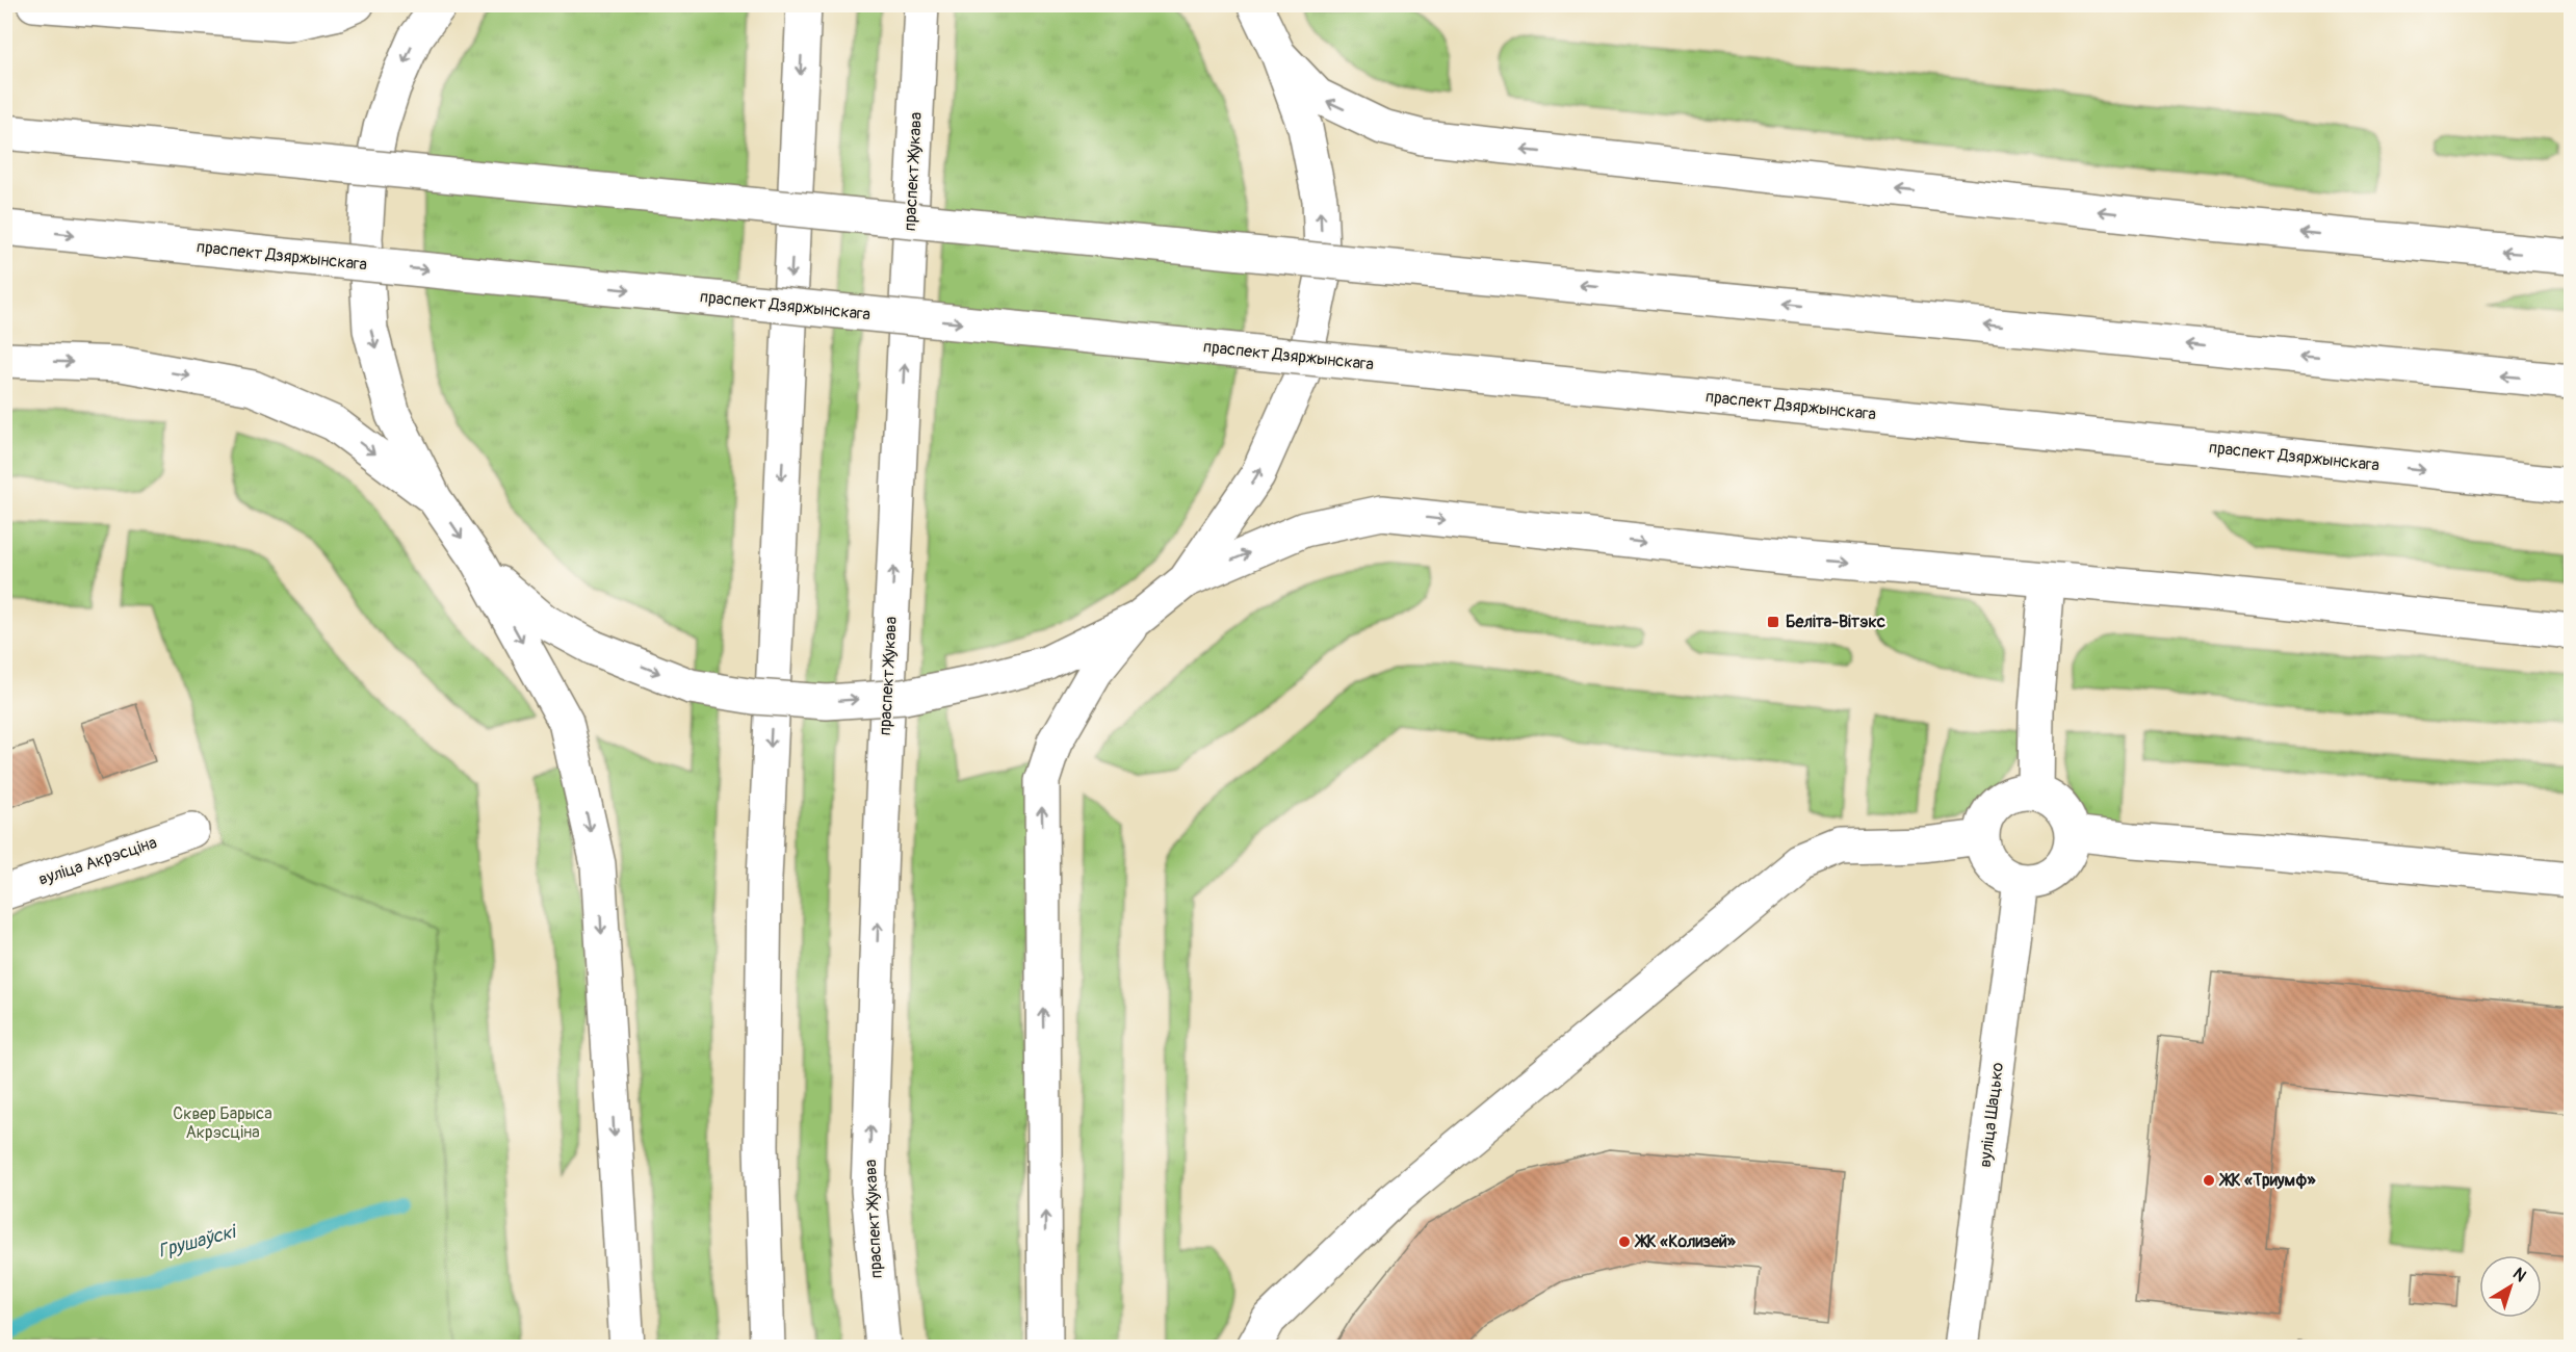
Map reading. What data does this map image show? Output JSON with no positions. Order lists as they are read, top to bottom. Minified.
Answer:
{"streets":{"main road":["праспект Жукава","праспект Дзяржынскага","вуліца Акрэсціна","вуліца Шацько"]},"water":["Грушаўскі"],"parks":["Сквер Барыса Акрэсціна"],"places":{"transit":["Беліта-Вітэкс"],"other":["ЖК «Триумф»","ЖК «Колизей»"]},"north":"top right"}
